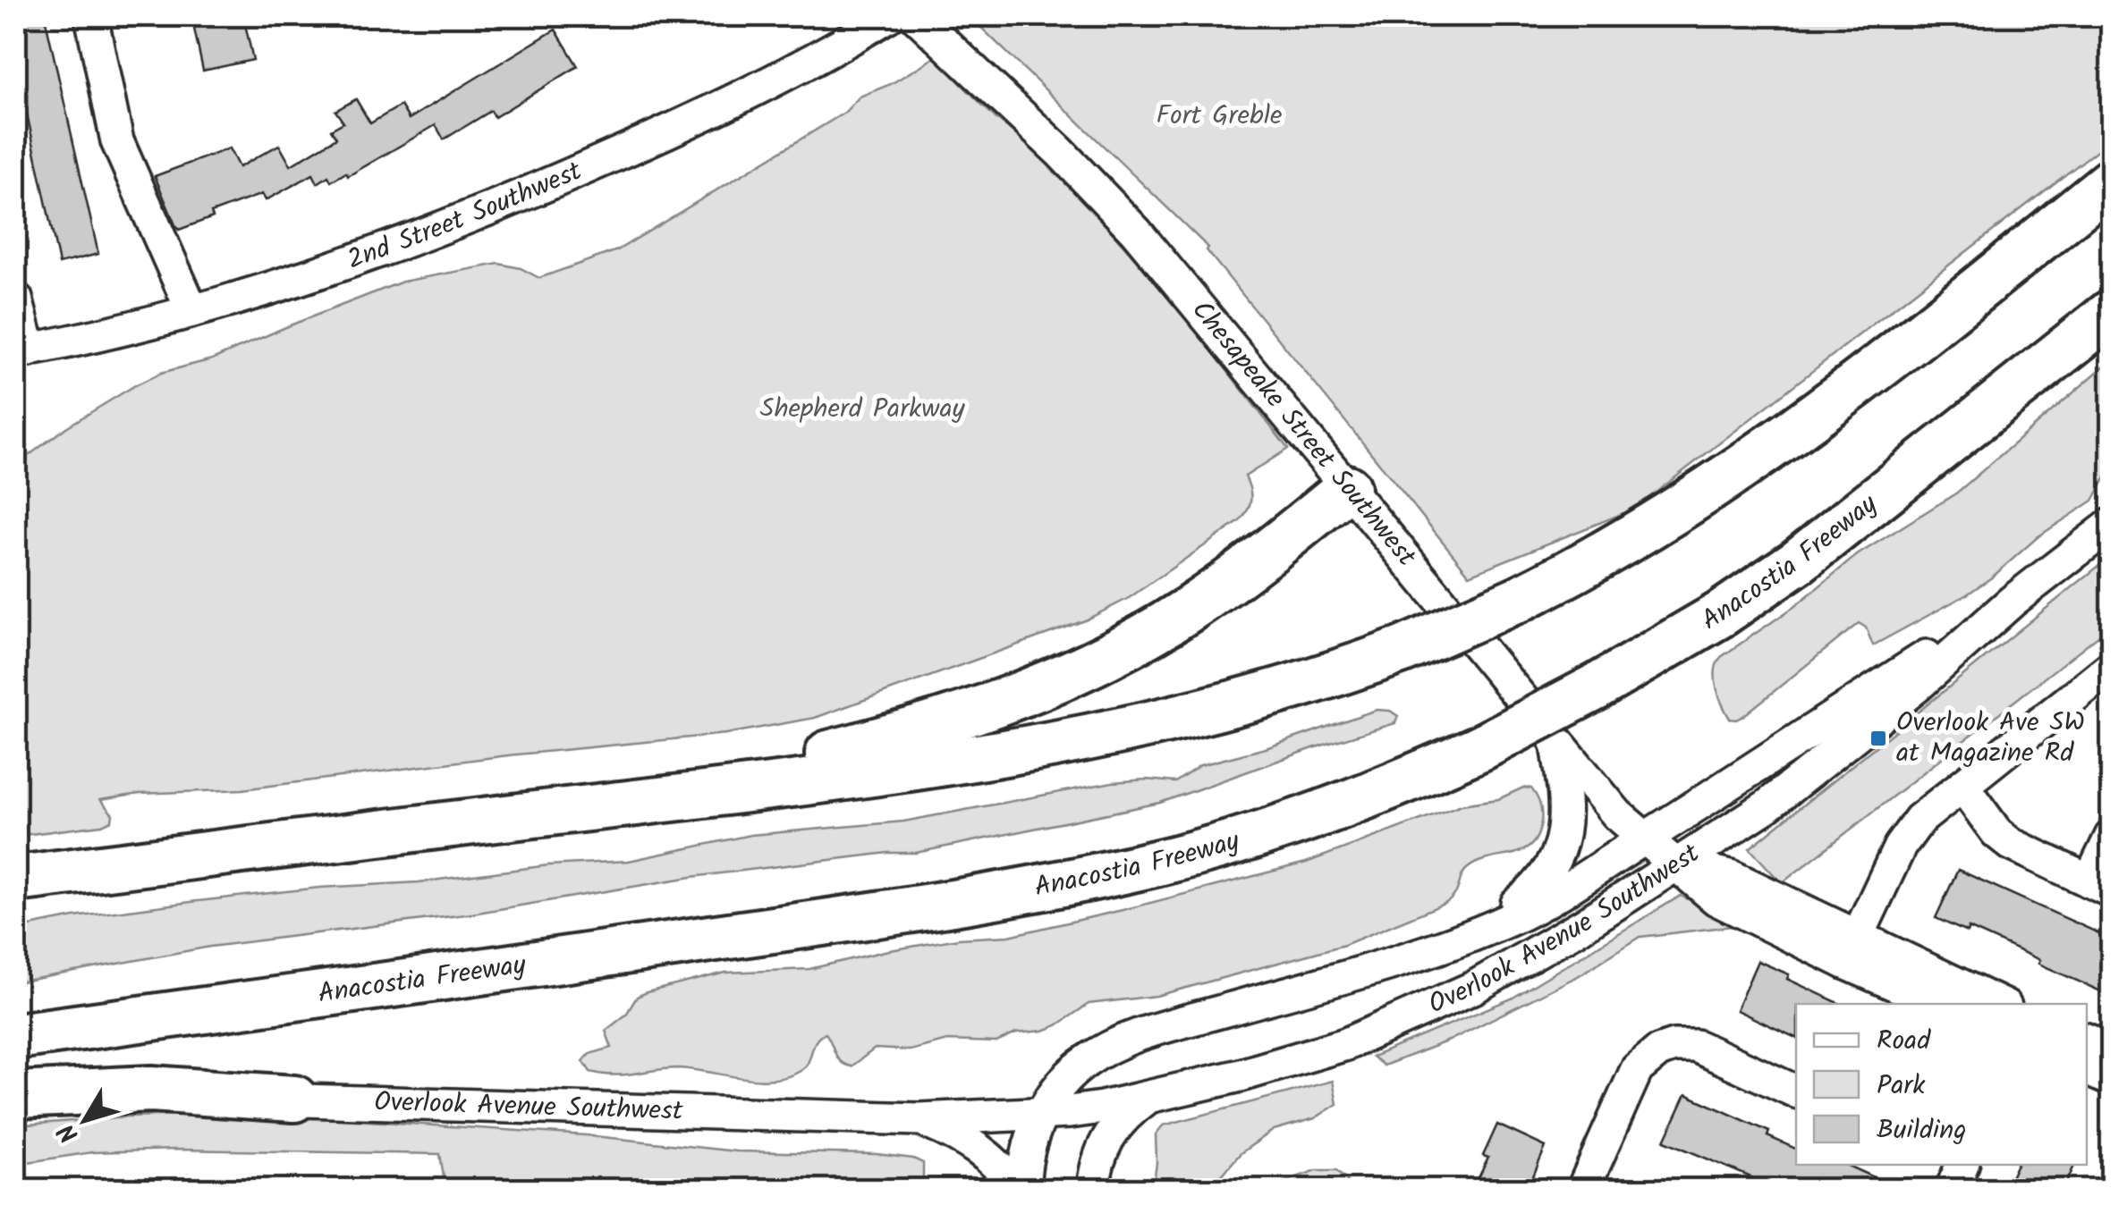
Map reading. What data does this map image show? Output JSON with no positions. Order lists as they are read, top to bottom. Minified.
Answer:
{"streets":{"highway":["Anacostia Freeway"],"street":["2nd Street Southwest","Chesapeake Street Southwest","Overlook Avenue Southwest"]},"crossings":[["Chesapeake Street Southwest","Overlook Avenue Southwest"]],"parks":["Fort Greble","Shepherd Parkway"],"places":{"transit":["Overlook Ave SW at Magazine Rd"]},"legend":["Road","Park","Building"],"north":"bottom left"}
